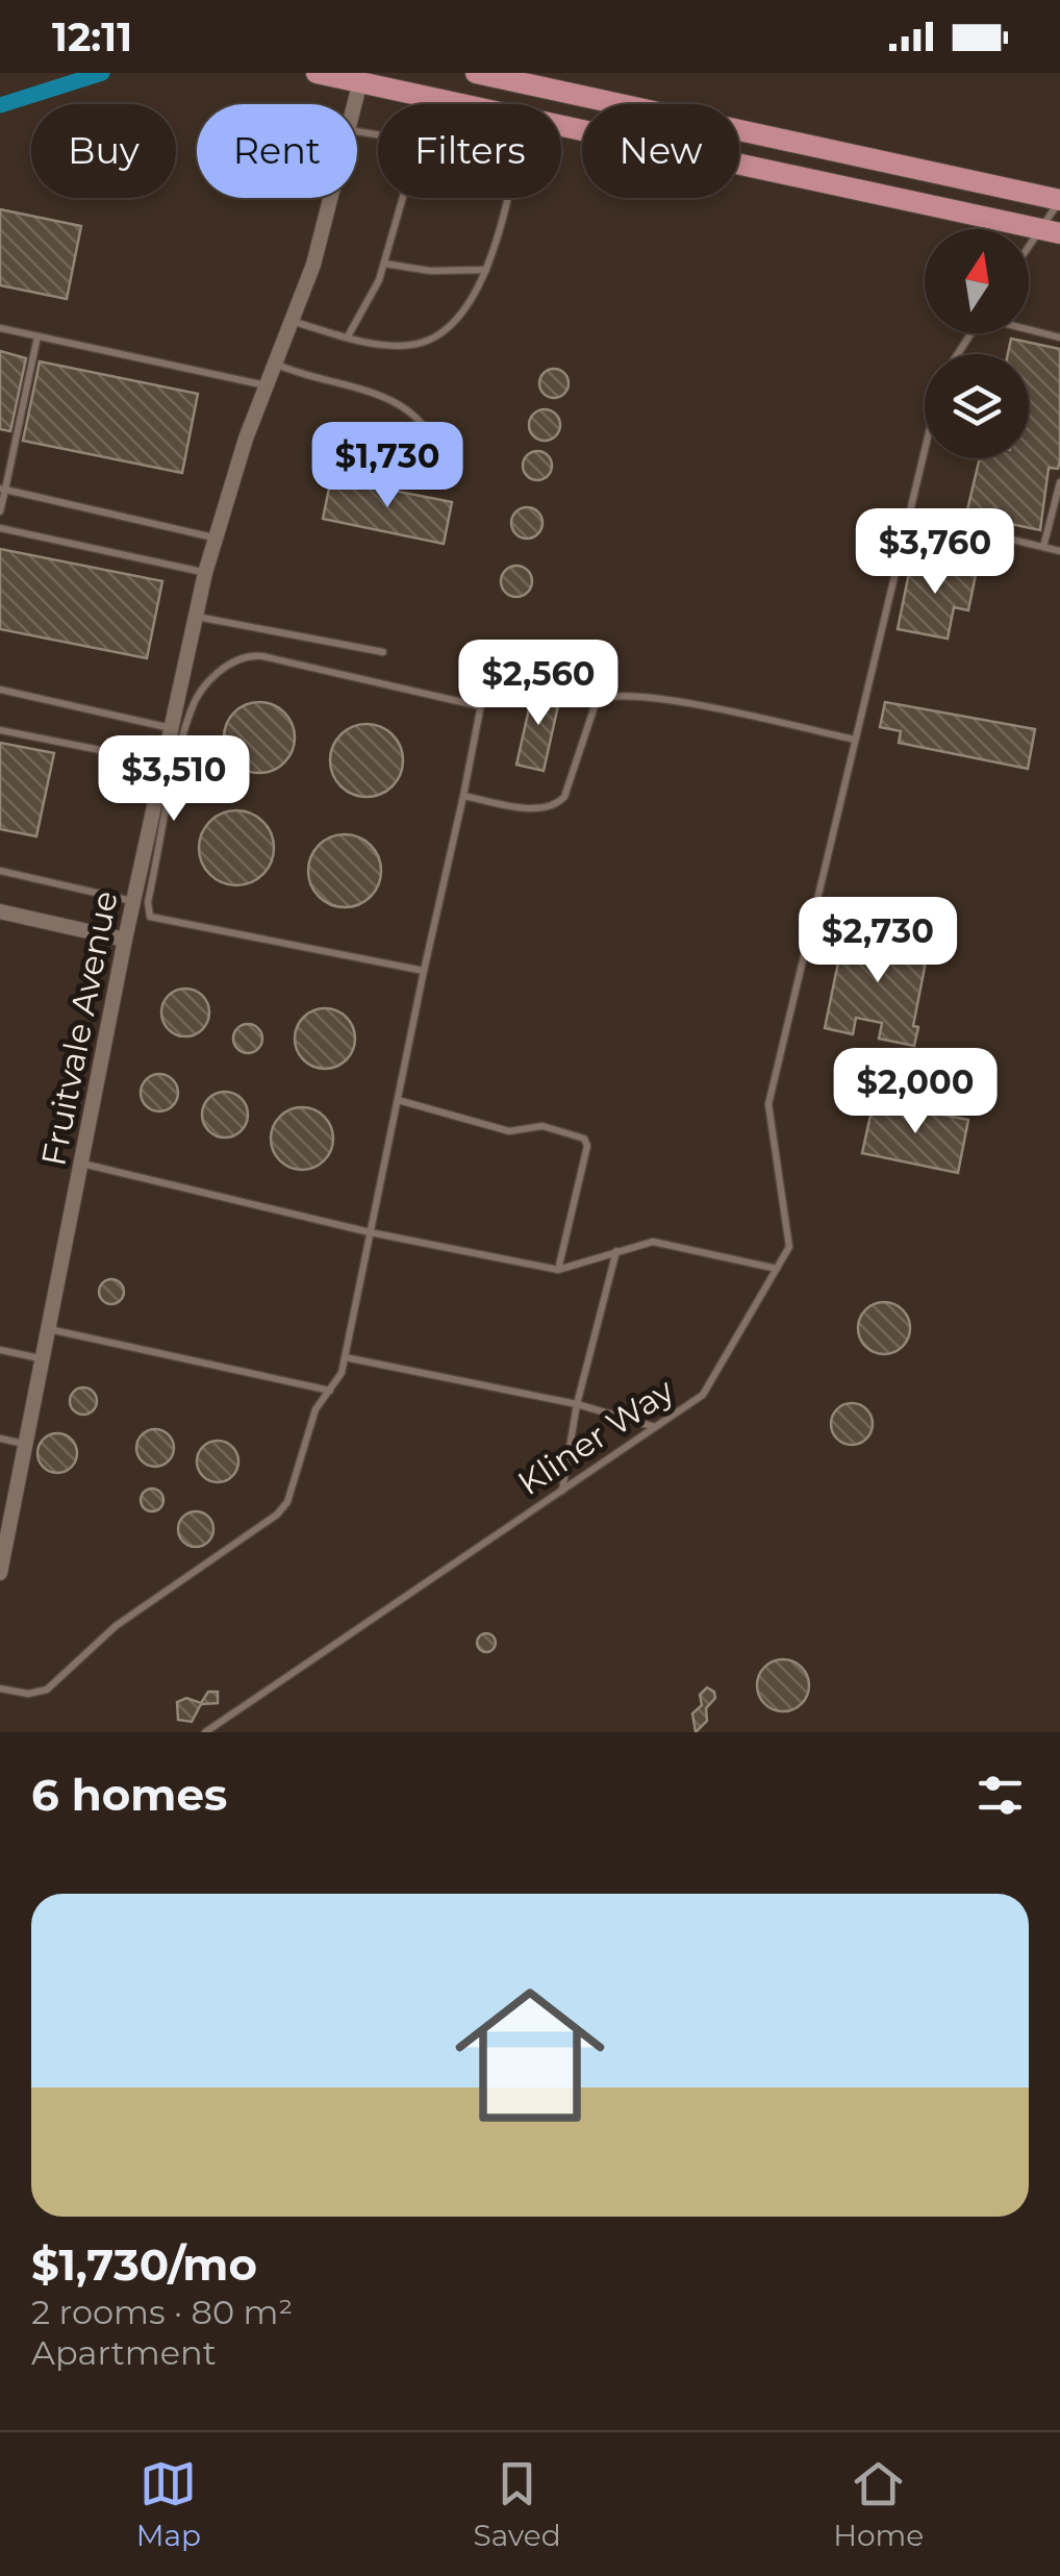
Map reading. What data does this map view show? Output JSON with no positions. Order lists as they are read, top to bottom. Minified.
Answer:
{"streets":{"street":["Fruitvale Avenue"],"lane":["Kliner Way"]},"north":"top","page":{"status":"12:11","chip":["Buy","Rent","Filters","New"],"price":["$1,730","$3,760","$2,560","$3,510","$2,730","$2,000"],"heading":"6 homes","list":[{"name":"$1,730/mo","note":"2 rooms · 80 m² · Apartment"}],"tabs":["Map","Saved","Home"]}}
